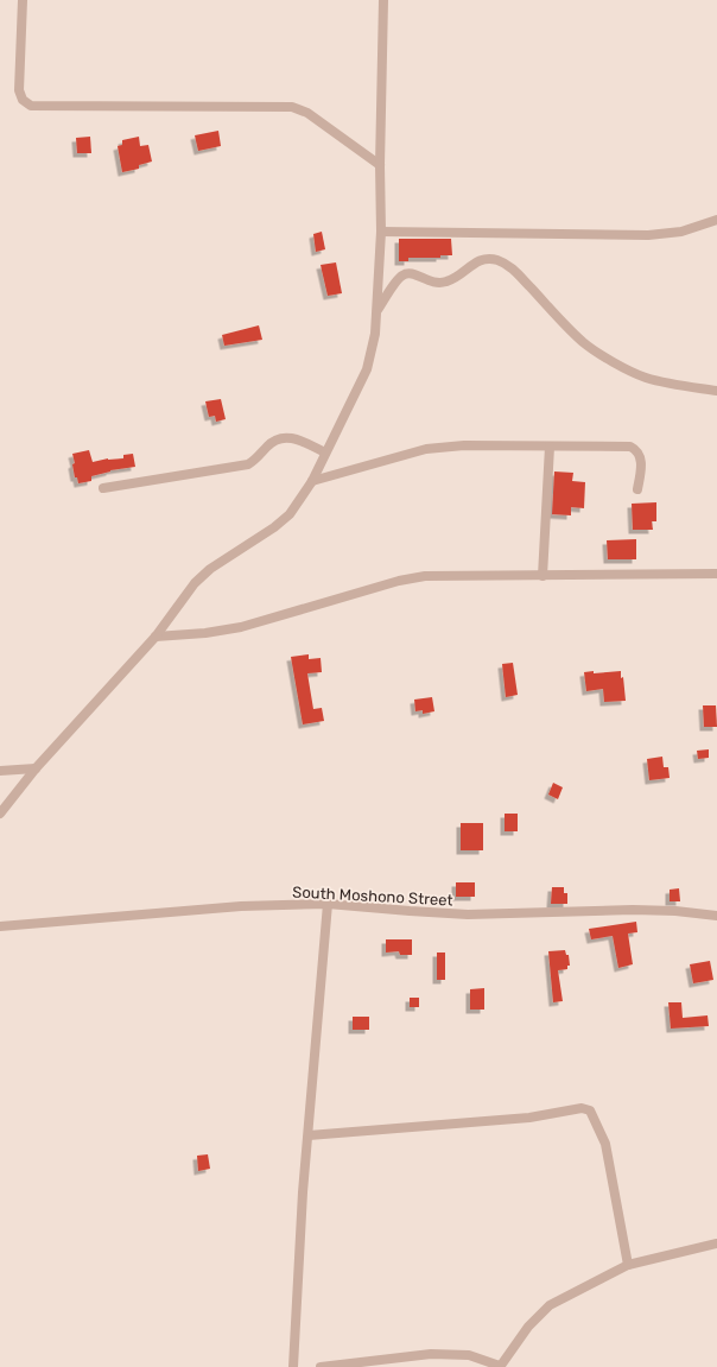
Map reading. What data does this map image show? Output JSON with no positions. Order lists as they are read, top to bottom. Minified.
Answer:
{"streets":{"street":["South Moshono Street"]}}
